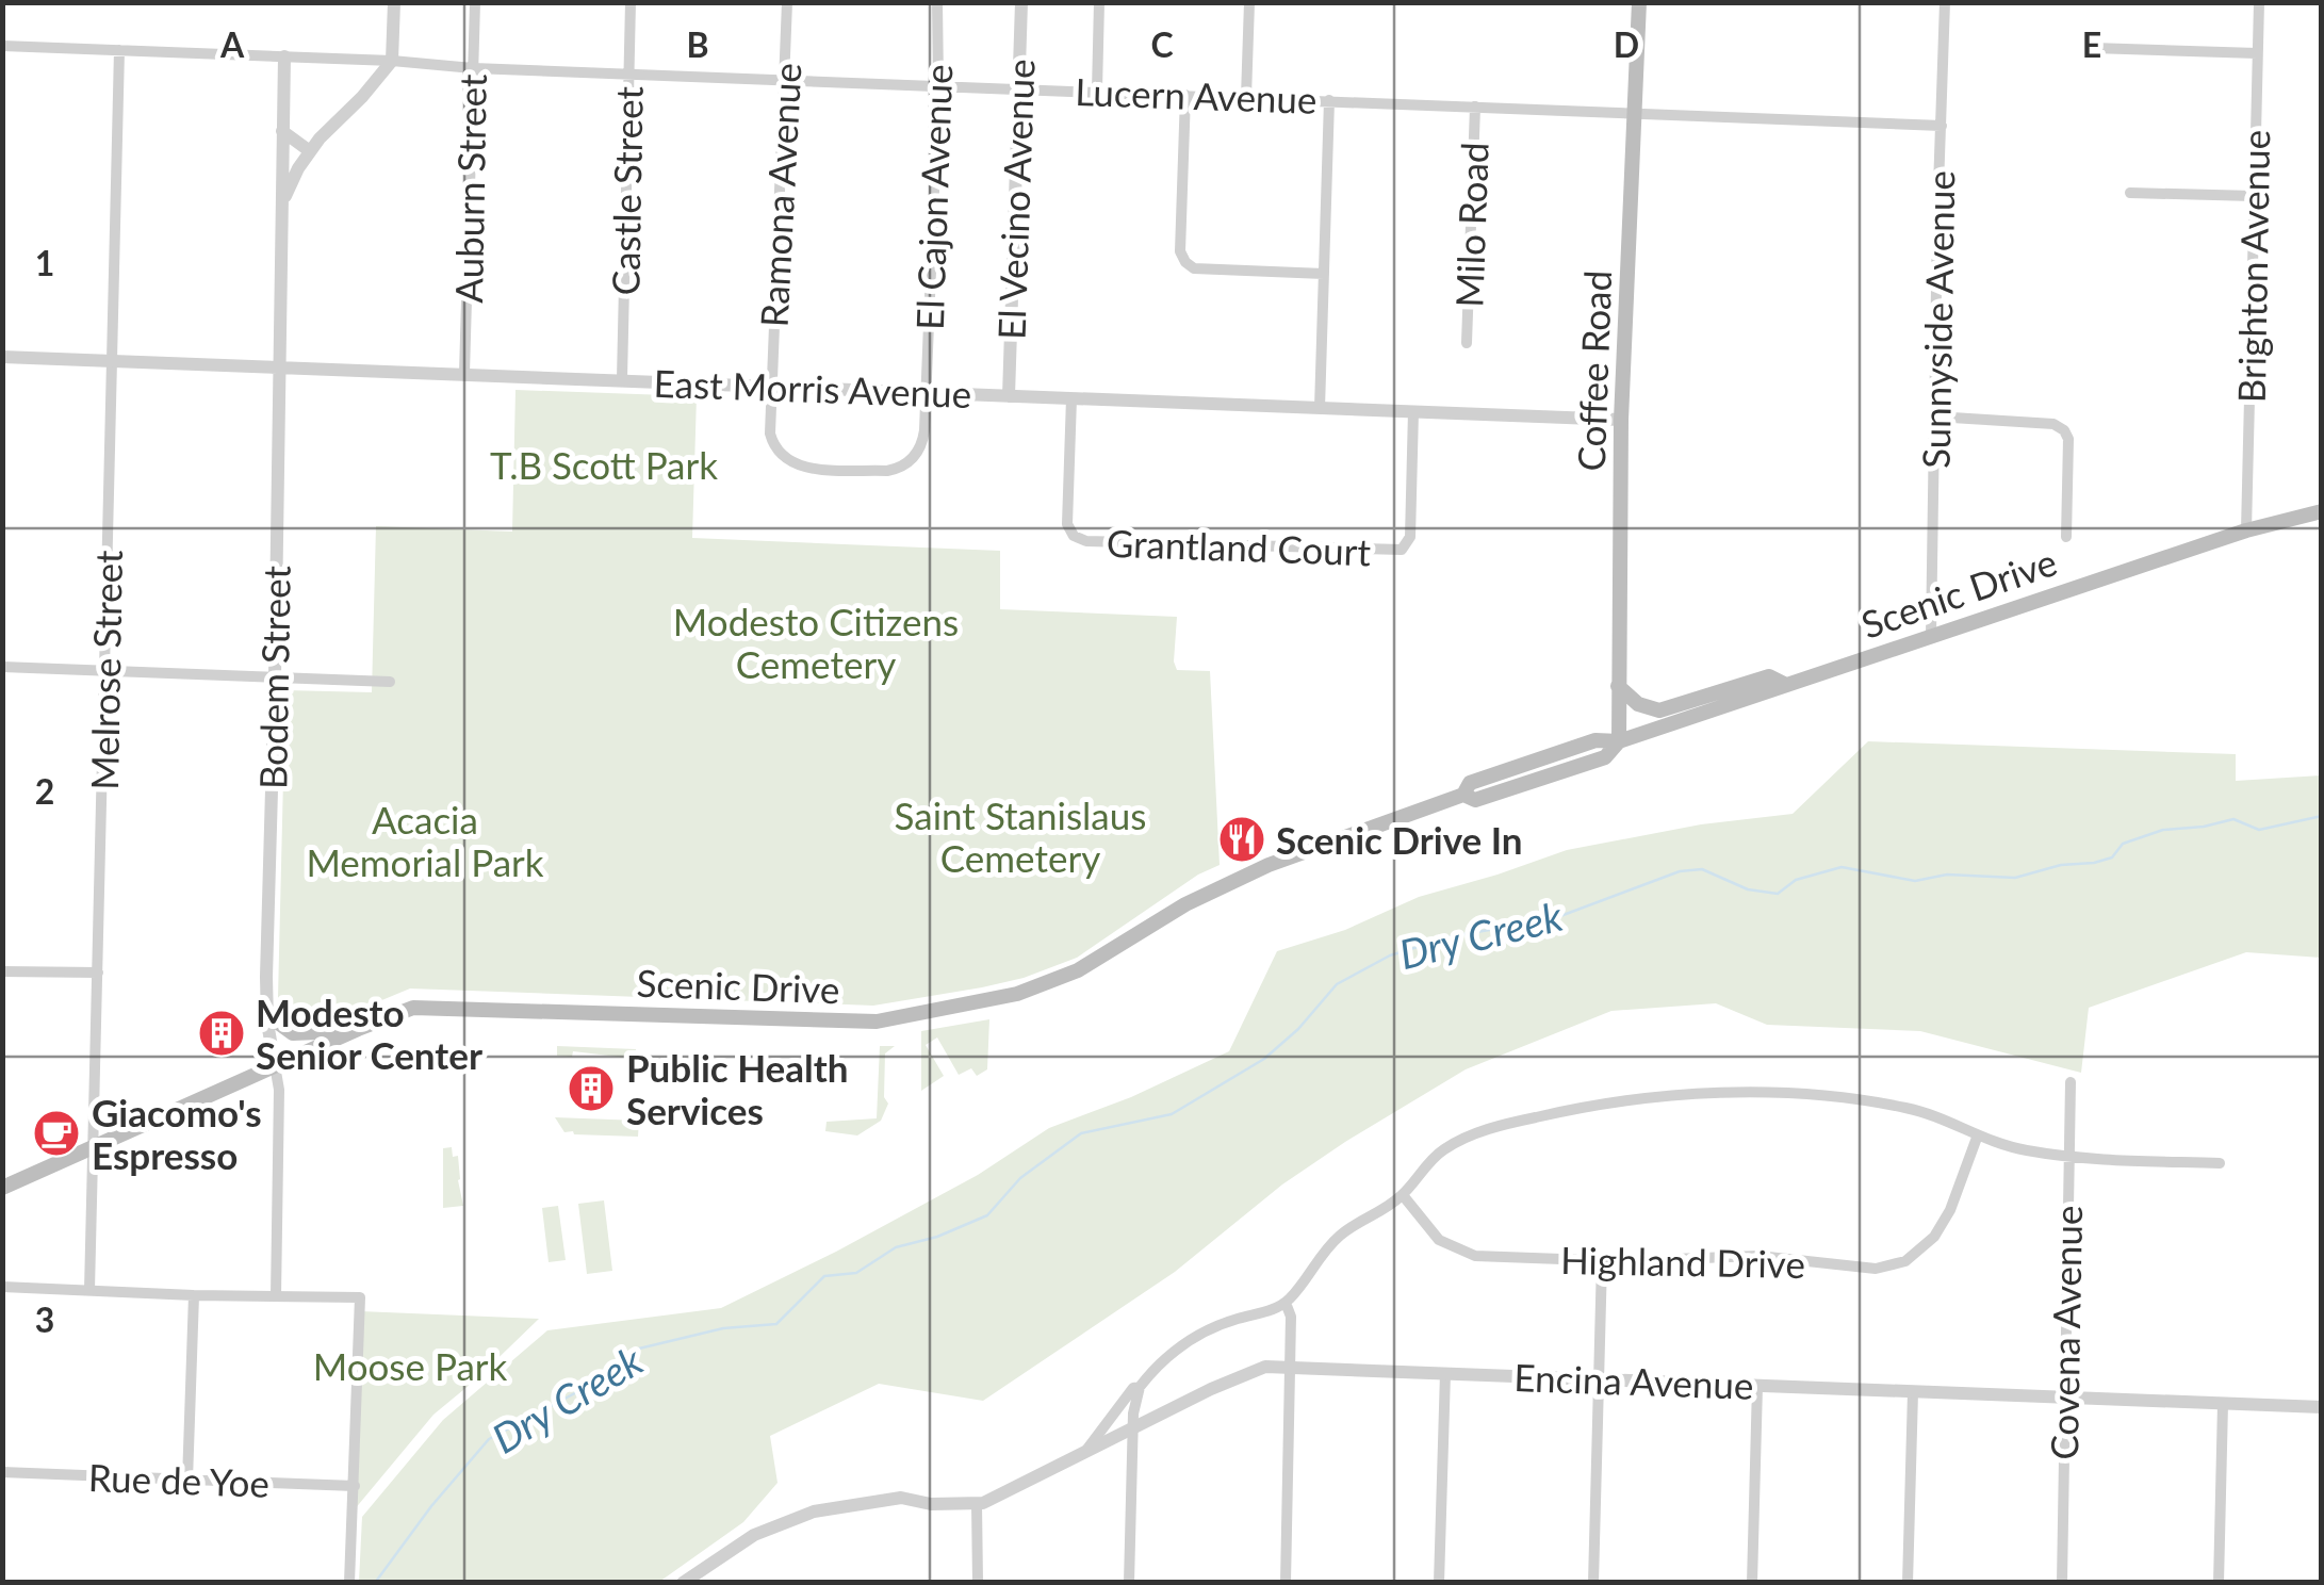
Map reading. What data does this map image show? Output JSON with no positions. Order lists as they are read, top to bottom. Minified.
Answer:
{"streets":{"main road":["Coffee Road","Scenic Drive"],"street":["Lucern Avenue","Auburn Street","Castle Street","Ramona Avenue","El Cajon Avenue","El Vecino Avenue","Milo Road","Brighton Avenue","Sunnyside Avenue","East Morris Avenue","Grantland Court","Melrose Street","Bodem Street","Highland Drive","Covena Avenue","Encina Avenue","Rue de Yoe"]},"crossings":[["Lucern Avenue","Auburn Street"],["Lucern Avenue","Castle Street"],["Lucern Avenue","Ramona Avenue"],["Lucern Avenue","El Cajon Avenue"],["Lucern Avenue","El Vecino Avenue"],["Lucern Avenue","Milo Road"],["Lucern Avenue","Sunnyside Avenue"],["Lucern Avenue","Coffee Road"],["Lucern Avenue","Melrose Street"],["Lucern Avenue","Bodem Street"],["Auburn Street","East Morris Avenue"],["Castle Street","East Morris Avenue"],["Ramona Avenue","El Cajon Avenue"],["Ramona Avenue","East Morris Avenue"],["El Cajon Avenue","East Morris Avenue"],["El Vecino Avenue","East Morris Avenue"],["Brighton Avenue","Scenic Drive"],["Sunnyside Avenue","Scenic Drive"],["Coffee Road","East Morris Avenue"],["Coffee Road","Scenic Drive"],["East Morris Avenue","Grantland Court"],["East Morris Avenue","Melrose Street"],["East Morris Avenue","Bodem Street"],["Scenic Drive","Melrose Street"],["Scenic Drive","Bodem Street"],["Covena Avenue","Encina Avenue"]],"water":["Dry Creek"],"parks":["T.B Scott Park","Modesto Citizens Cemetery","Saint Stanislaus Cemetery","Acacia Memorial Park","Moose Park"],"places":{"restaurant":["Scenic Drive In"],"building":["Modesto Senior Center","Public Health Services"],"cafe":["Giacomo's Espresso"]},"grid":{"columns":["A","B","C","D","E"],"rows":["1","2","3"]}}
